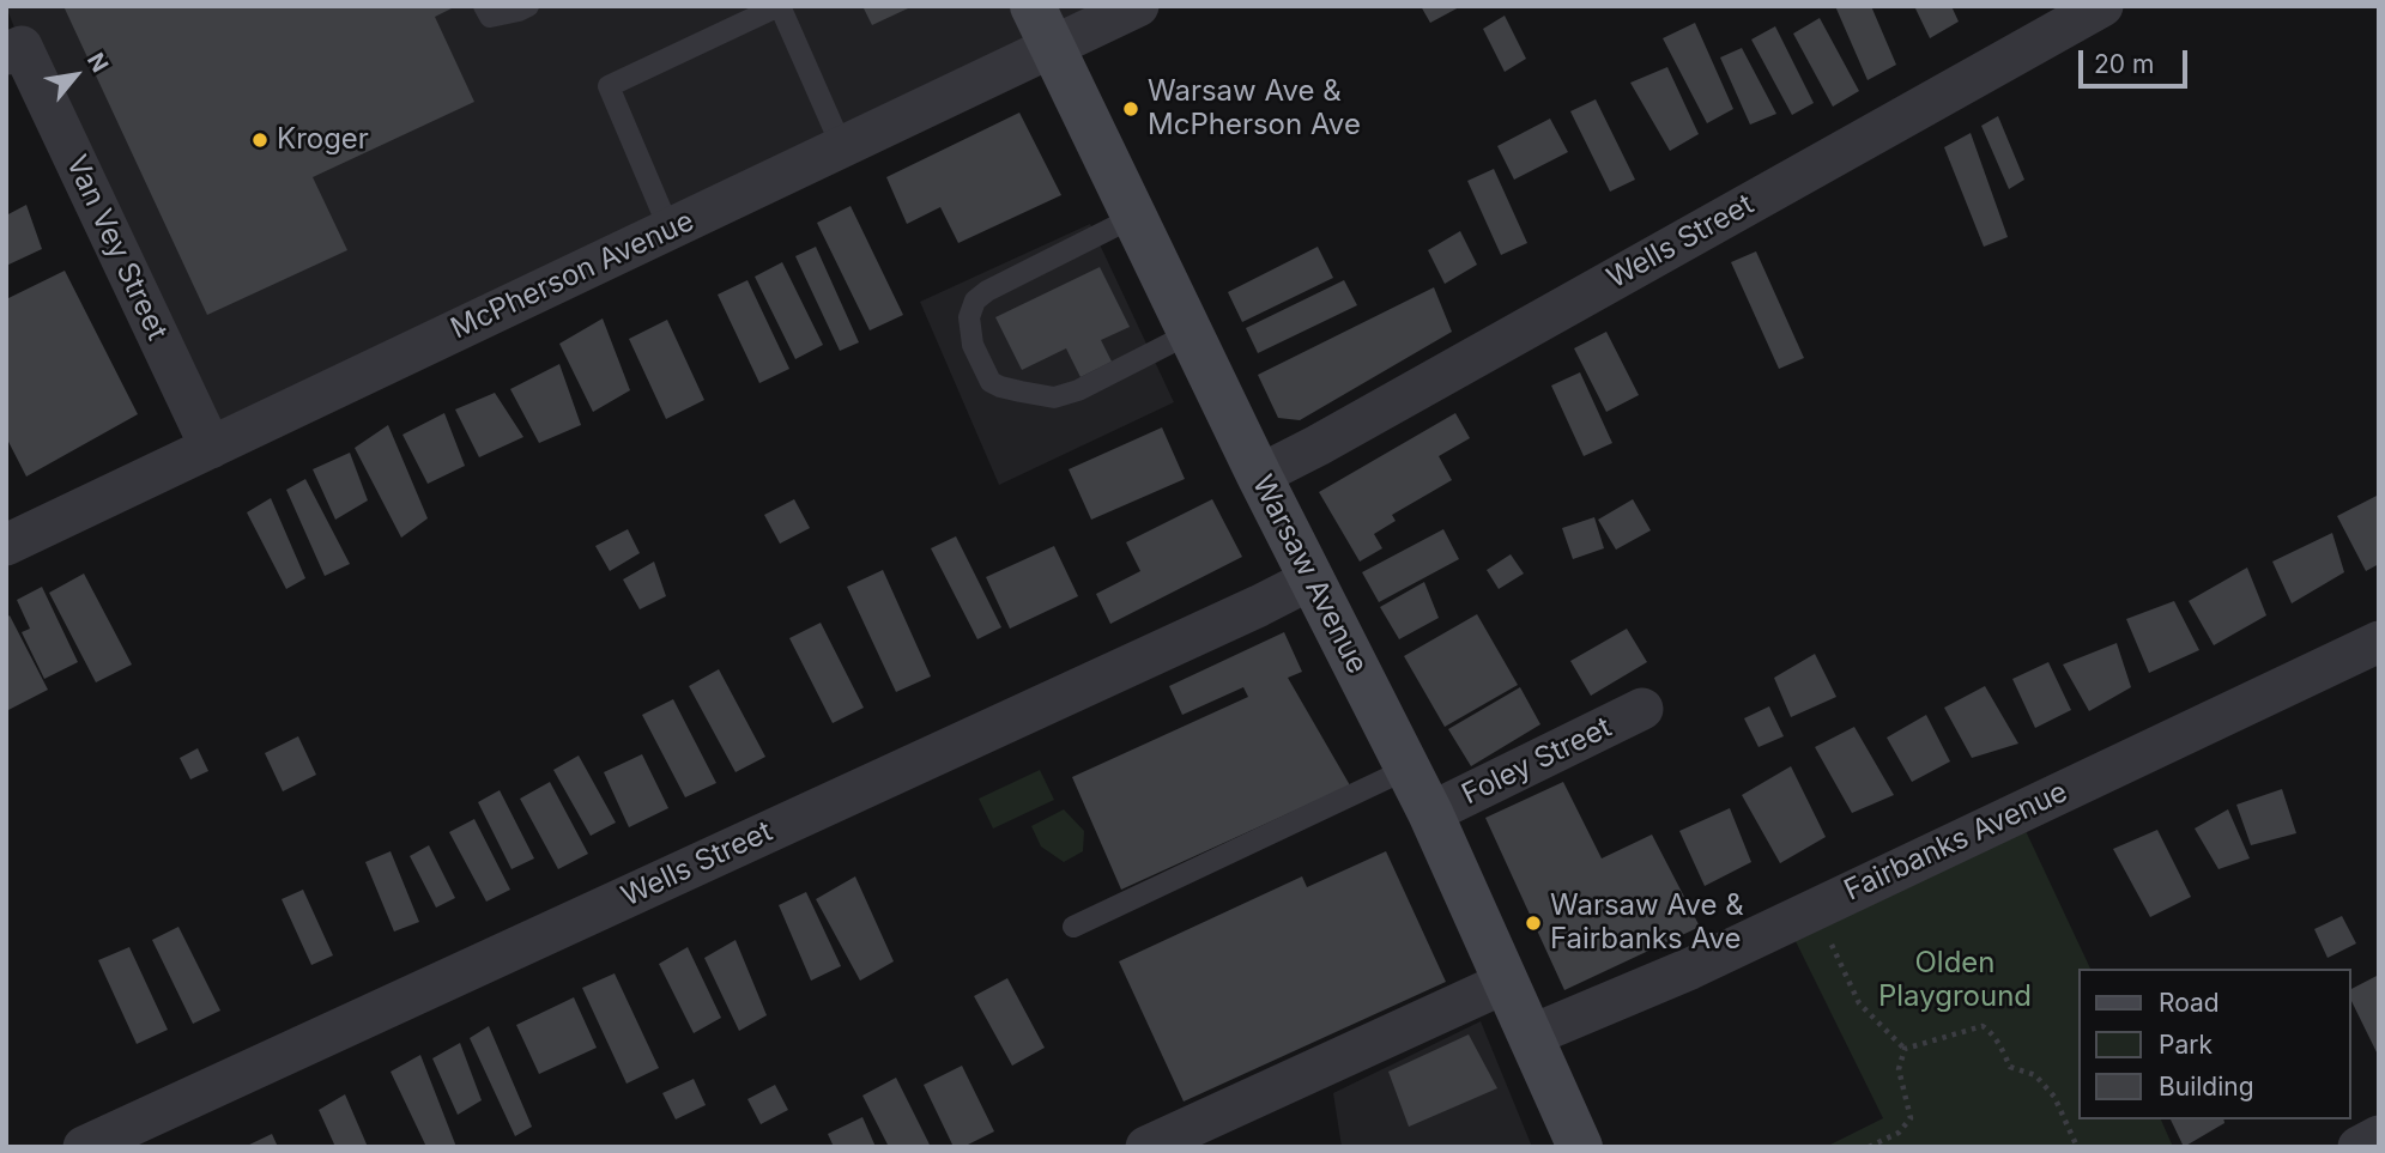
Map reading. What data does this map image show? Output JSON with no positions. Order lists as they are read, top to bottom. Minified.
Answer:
{"streets":{"main road":["Warsaw Avenue"],"street":["Wells Street","Van Vey Street","McPherson Avenue","Foley Street","Fairbanks Avenue"]},"crossings":[["Wells Street","Warsaw Avenue"],["Van Vey Street","McPherson Avenue"],["McPherson Avenue","Warsaw Avenue"],["Warsaw Avenue","Foley Street"],["Warsaw Avenue","Fairbanks Avenue"]],"parks":["Olden Playground"],"places":["Warsaw Ave & McPherson Ave","Kroger","Warsaw Ave & Fairbanks Ave"],"legend":["Road","Park","Building"],"scale_bar":"20 m","north":"top right"}
